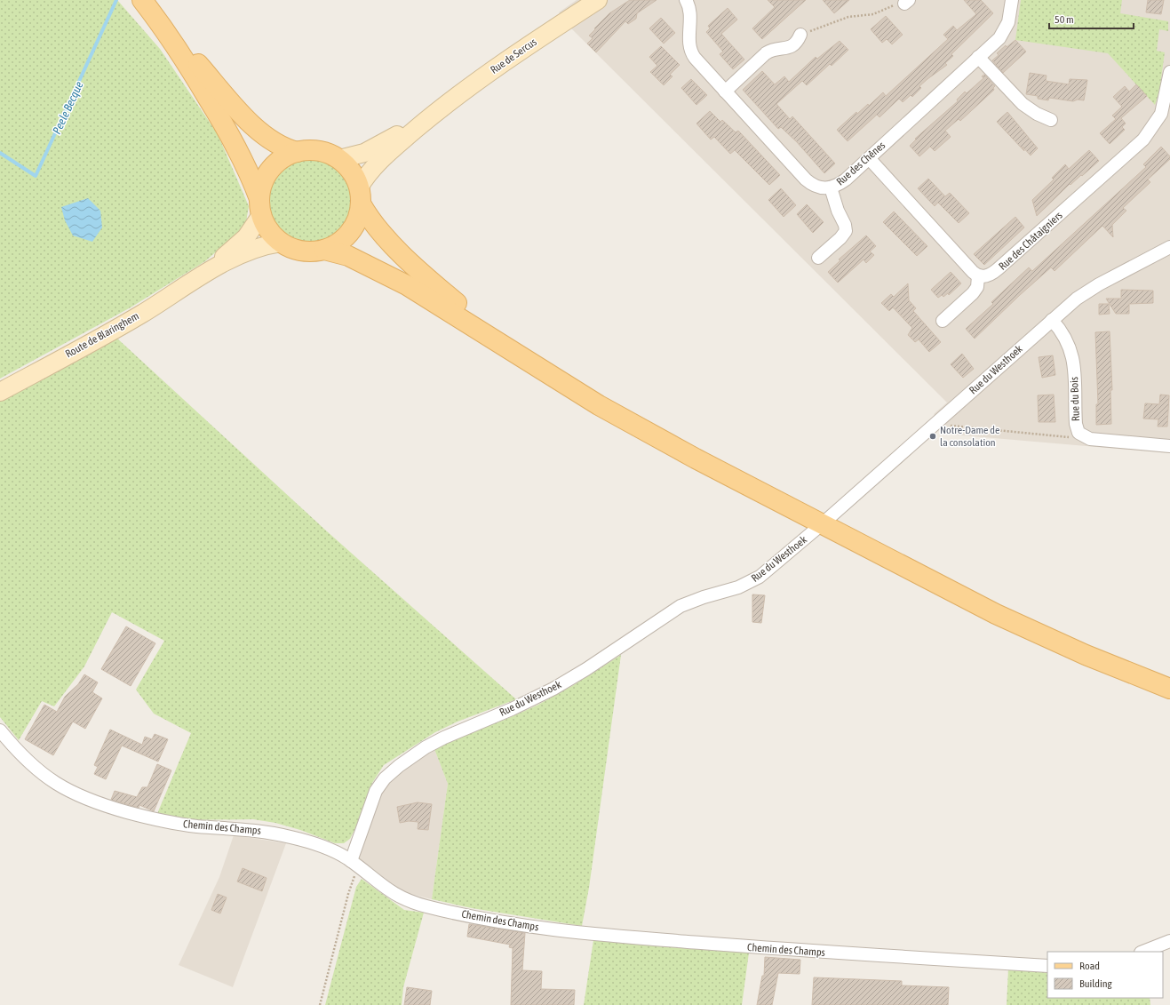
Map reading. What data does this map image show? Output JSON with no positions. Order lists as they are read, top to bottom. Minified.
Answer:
{"streets":{"street":["Rue de Sercus","Rue des Chênes","Rue des Châtaigniers","Route de Blaringhem","Rue du Westhoek","Rue du Bois","Chemin des Champs"]},"crossings":[["Rue de Sercus","Route de Blaringhem"],["Rue du Westhoek","Rue du Bois"],["Rue du Westhoek","Chemin des Champs"]],"water":["Peele Becque"],"places":["Notre-Dame de la consolation"],"legend":["Road","Building"],"scale_bar":"50 m"}
